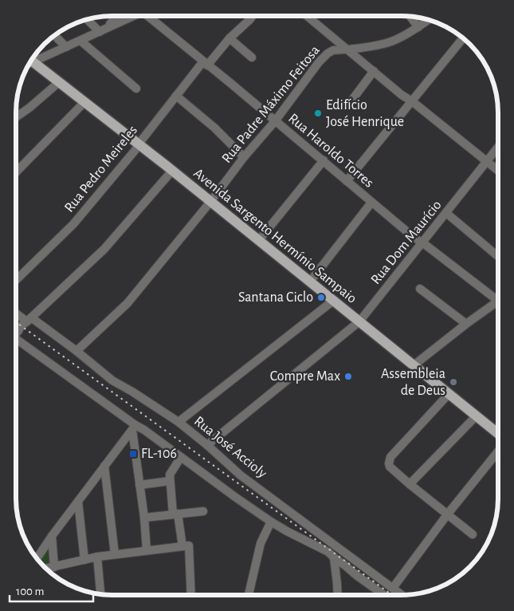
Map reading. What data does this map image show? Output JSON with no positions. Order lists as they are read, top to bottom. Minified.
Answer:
{"streets":{"main road":["Avenida Sargento Hermínio Sampaio"],"street":["Rua Padre Máximo Feitosa","Rua Haroldo Torres","Rua Pedro Meireles","Rua Dom Maurício","Rua José Accioly"]},"crossings":[["Rua Padre Máximo Feitosa","Rua Haroldo Torres"],["Rua Padre Máximo Feitosa","Avenida Sargento Hermínio Sampaio"],["Rua Padre Máximo Feitosa","Rua José Accioly"],["Rua Haroldo Torres","Rua Pedro Meireles"],["Rua Haroldo Torres","Rua Dom Maurício"],["Rua Pedro Meireles","Avenida Sargento Hermínio Sampaio"],["Avenida Sargento Hermínio Sampaio","Rua Dom Maurício"],["Rua Dom Maurício","Rua José Accioly"]],"places":{"other":["Edifício José Henrique","Santana Ciclo","Compre Max","Assembleia de Deus"],"transit":["FL-106"]},"scale_bar":"100 m"}
